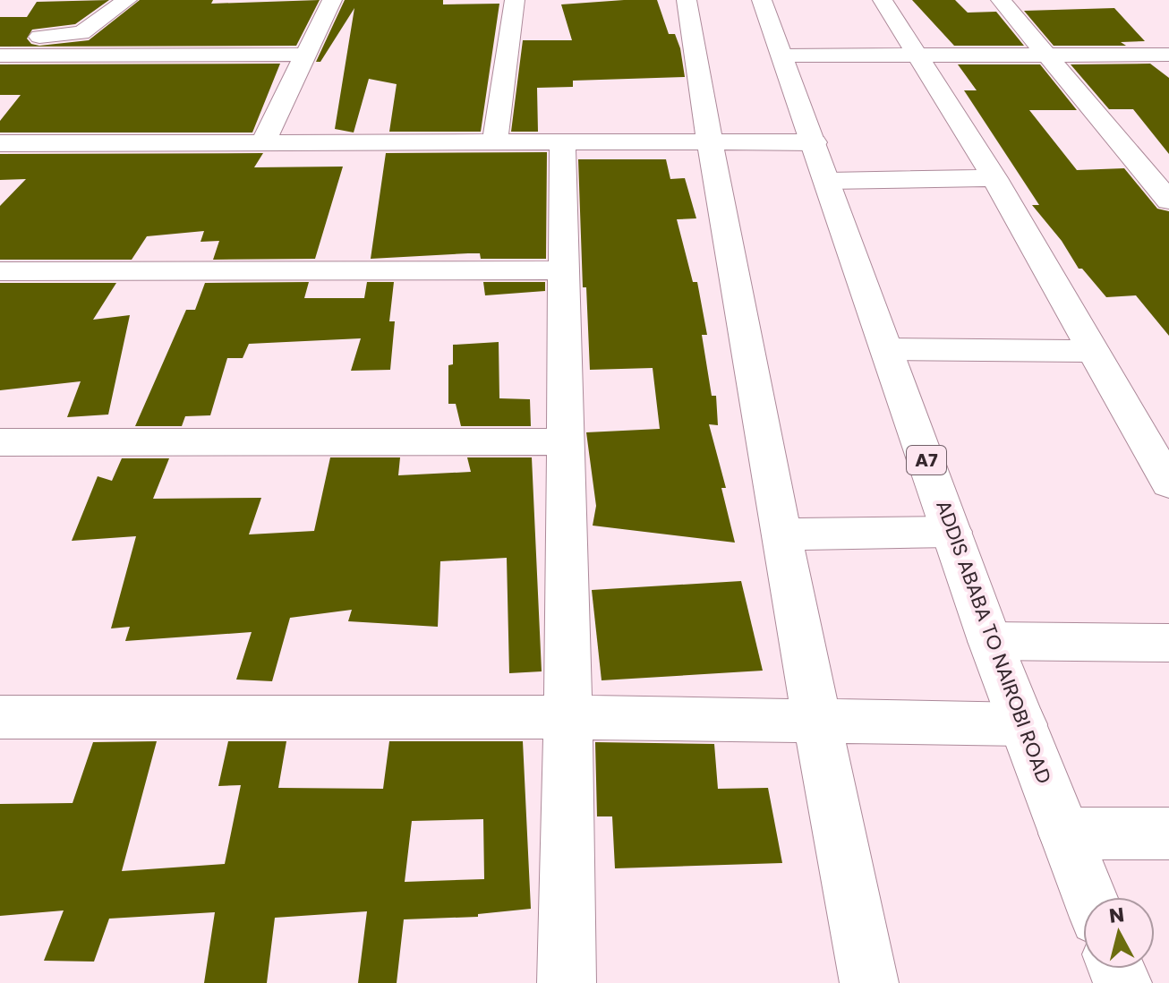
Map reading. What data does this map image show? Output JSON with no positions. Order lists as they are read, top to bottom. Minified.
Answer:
{"streets":{"main road":["A7","ADDIS ABABA TO NAIROBI ROAD"]},"north":"top"}
